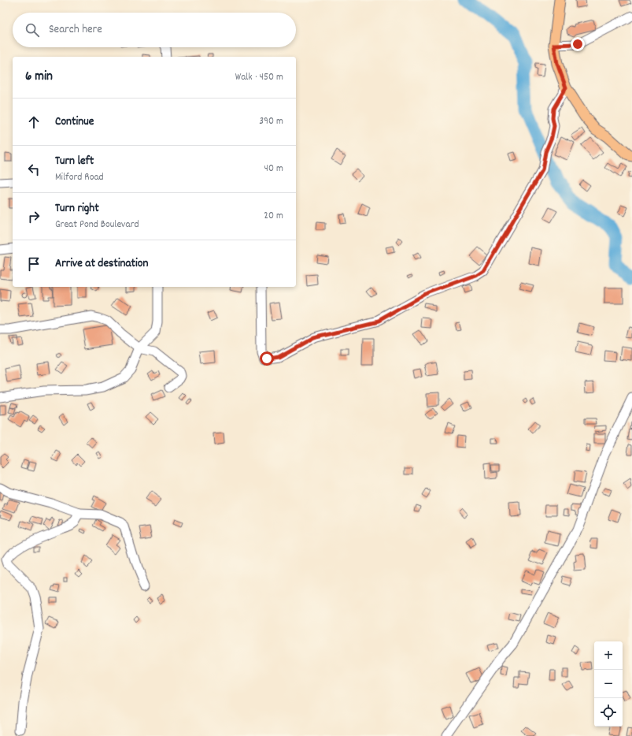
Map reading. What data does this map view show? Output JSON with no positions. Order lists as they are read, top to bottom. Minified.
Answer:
{"page":{"search":"Search here","heading":["6 min","Walk · 450 m"],"list":[["Continue","390 m"],["Turn left","Milford Road","40 m"],["Turn right","Great Pond Boulevard","20 m"],"Arrive at destination"],"map_buttons":["+","−"]}}
